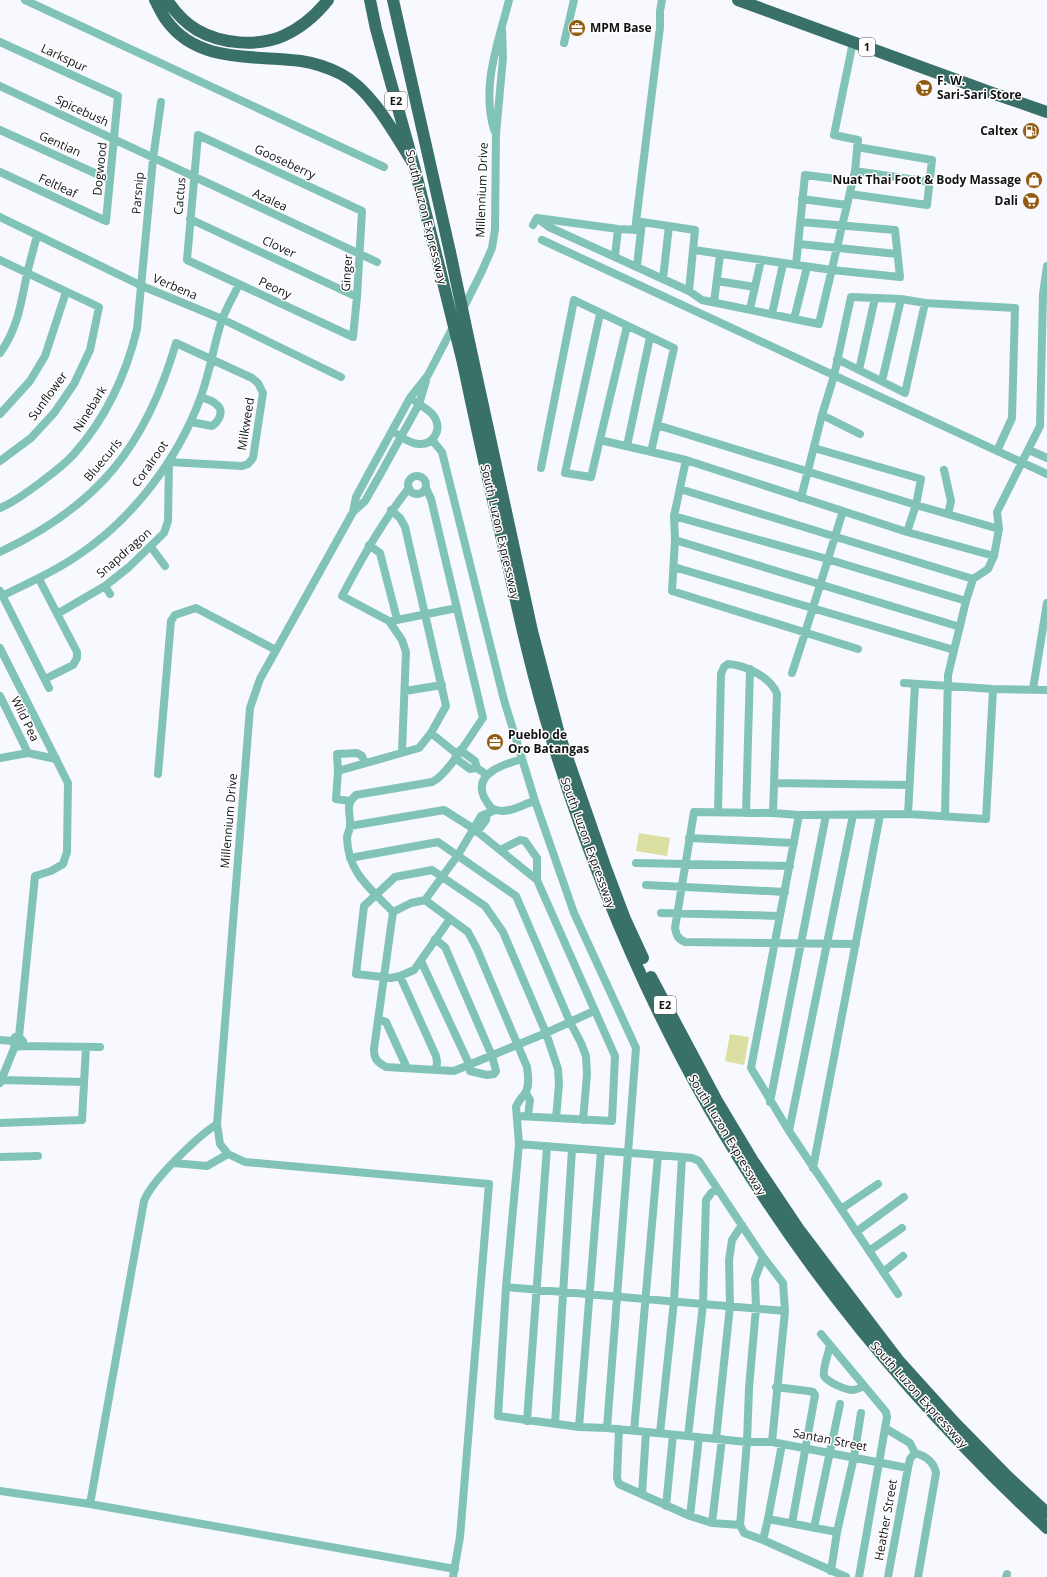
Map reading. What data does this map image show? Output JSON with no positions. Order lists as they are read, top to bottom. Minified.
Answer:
{"streets":{"highway":["1","E2","South Luzon Expressway"],"street":["Larkspur","Spicebush","Gentian","Gooseberry","Dogwood","Feltleaf","Millennium Drive","Parsnip","Cactus","Azalea","Clover","Ginger","Verbena","Peony","Sunflower","Ninebark","Milkweed","Bluecurls","Coralroot","Snapdragon","Wild Pea","Santan Street","Heather Street"]},"crossings":[["Larkspur","Dogwood"],["Spicebush","Dogwood"],["Spicebush","Parsnip"],["Spicebush","Azalea"],["Gentian","Dogwood"],["Gooseberry","Cactus"],["Gooseberry","Ginger"],["Dogwood","Feltleaf"],["Parsnip","Azalea"],["Parsnip","Verbena"],["Parsnip","Ninebark"],["Cactus","Azalea"],["Cactus","Clover"],["Cactus","Peony"],["Azalea","Ginger"],["Clover","Ginger"],["Ginger","Peony"],["Verbena","Ninebark"],["Verbena","Coralroot"],["Peony","Coralroot"],["Milkweed","Bluecurls"],["Milkweed","Coralroot"],["Milkweed","Snapdragon"],["Bluecurls","Coralroot"],["Coralroot","Snapdragon"],["Santan Street","Heather Street"]],"places":{"office":["MPM Base","Pueblo de Oro Batangas"],"supermarket":["F. W. Sari-Sari Store","Dali"],"fuel station":["Caltex"],"shop":["Nuat Thai Foot & Body Massage"]}}
